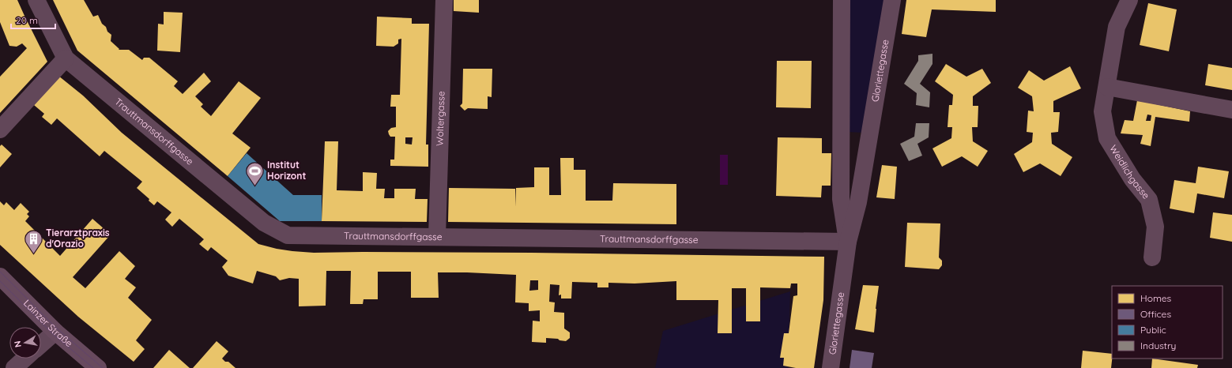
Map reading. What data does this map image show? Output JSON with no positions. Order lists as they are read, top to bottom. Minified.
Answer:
{"streets":{"main road":["Lainzer Straße"],"street":["Gloriettegasse","Woltergasse","Trauttmansdorffgasse","Weidlichgasse"]},"crossings":[["Gloriettegasse","Trauttmansdorffgasse"],["Woltergasse","Trauttmansdorffgasse"]],"places":{"sports":["Institut Horizont"],"building":["Tierarztpraxis d'Orazio"]},"legend":["Homes","Offices","Public","Industry"],"scale_bar":"20 m","north":"left"}
